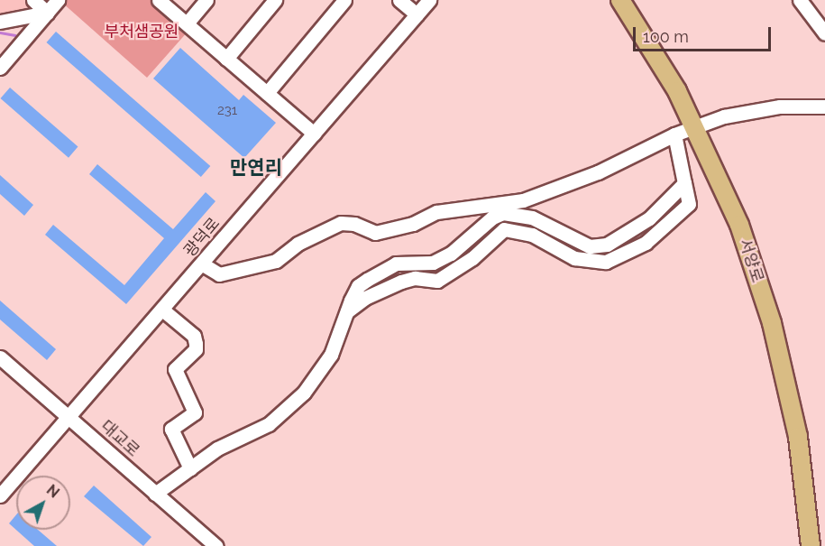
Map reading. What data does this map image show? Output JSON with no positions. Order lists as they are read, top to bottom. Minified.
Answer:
{"streets":{"main road":["서양로"],"street":["광덕로","대교로"]},"crossings":[["광덕로","대교로"]],"districts":["만연리"],"parks":["부처샘공원"],"house_numbers":["231"],"scale_bar":"100 m","north":"top right"}
